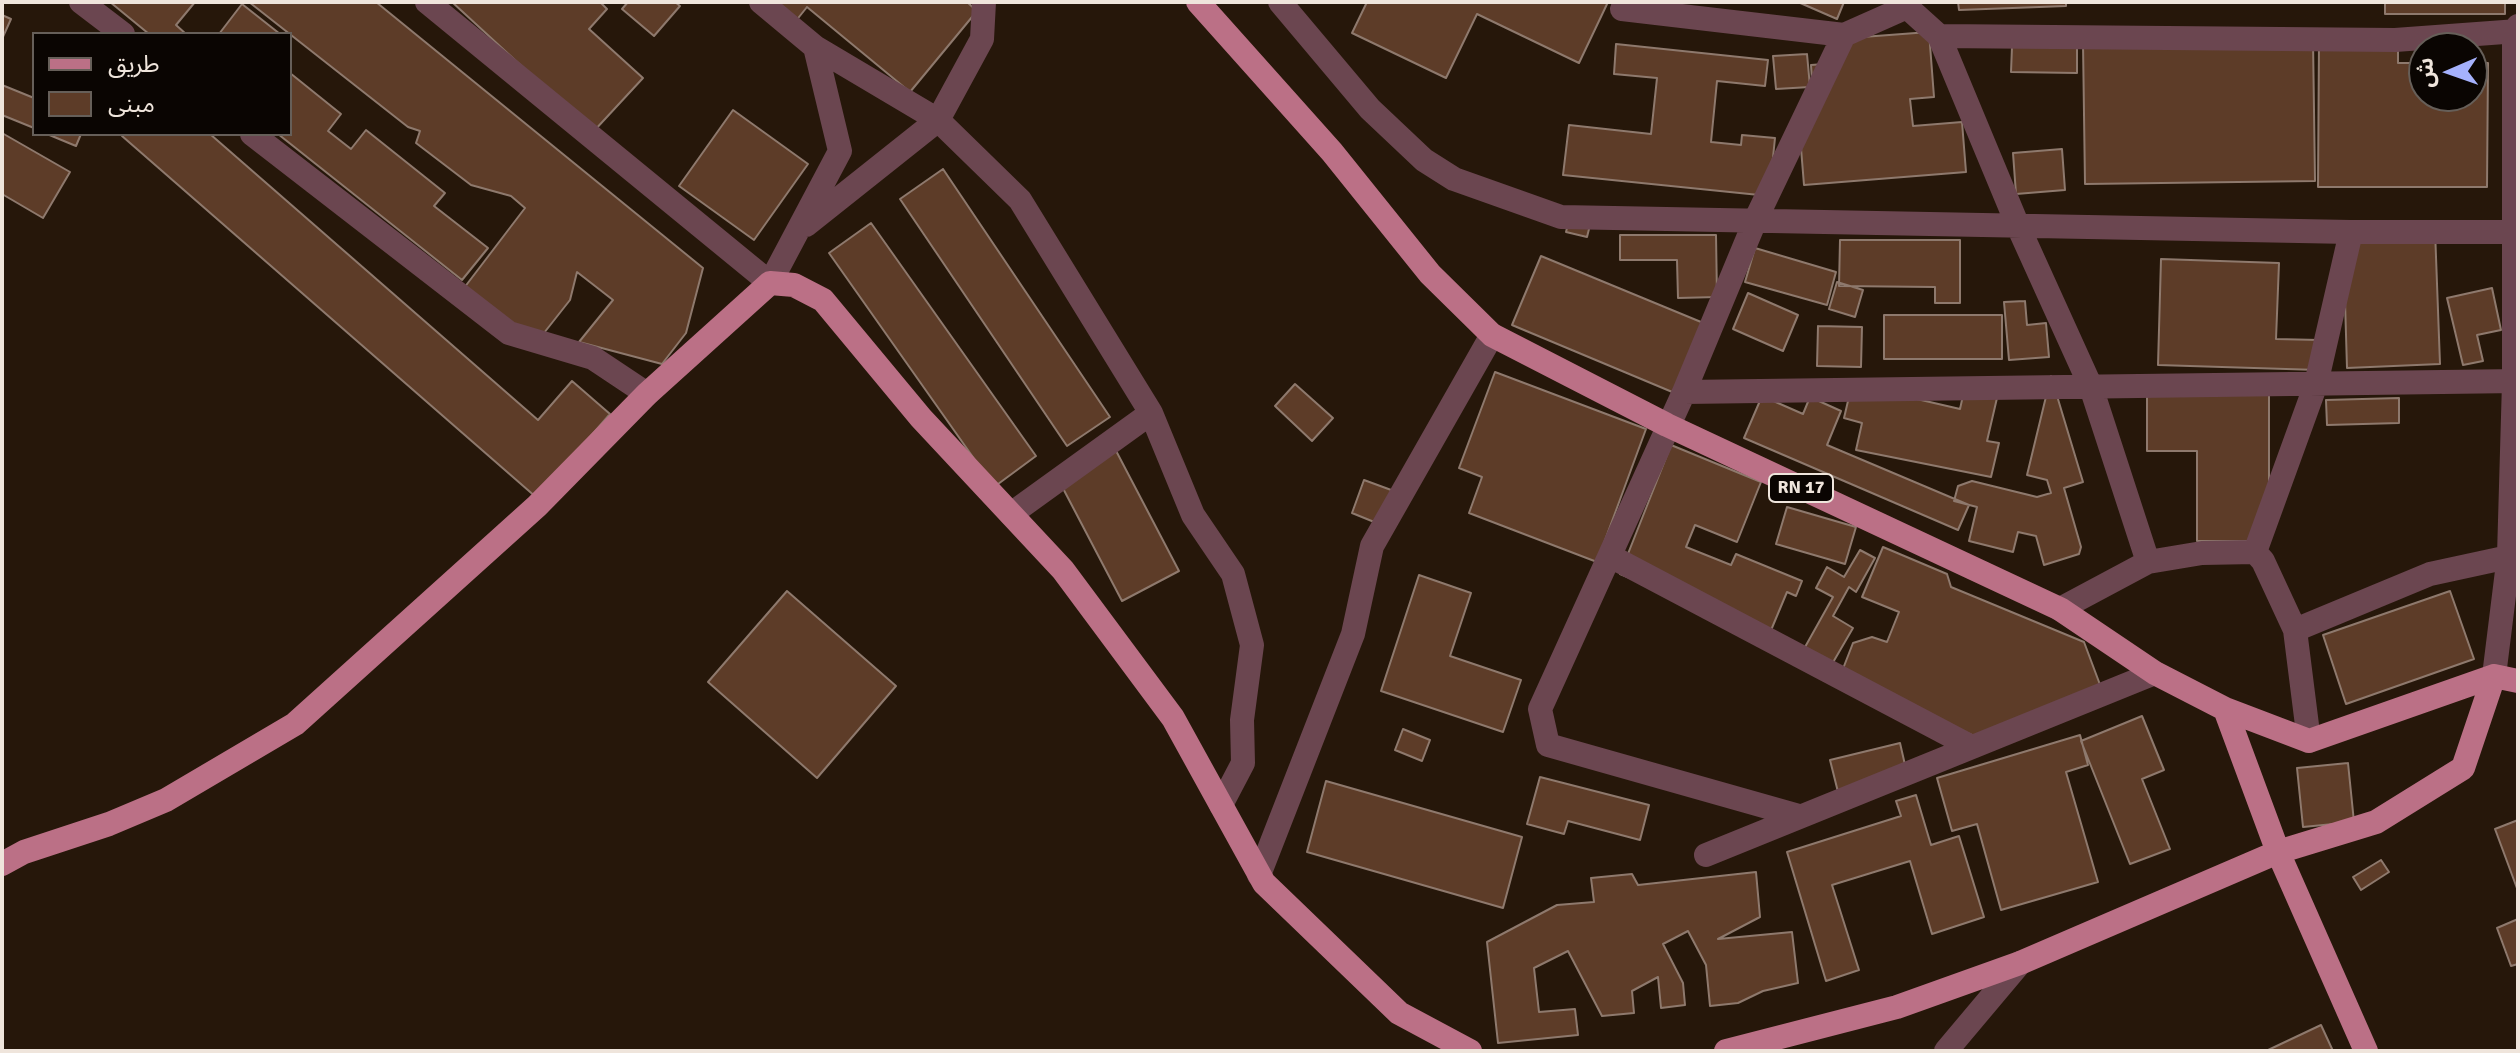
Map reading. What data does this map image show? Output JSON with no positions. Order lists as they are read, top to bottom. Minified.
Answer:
{"streets":{"main road":["RN 17"]},"legend":["طريق","مبنى"],"north":"left"}
